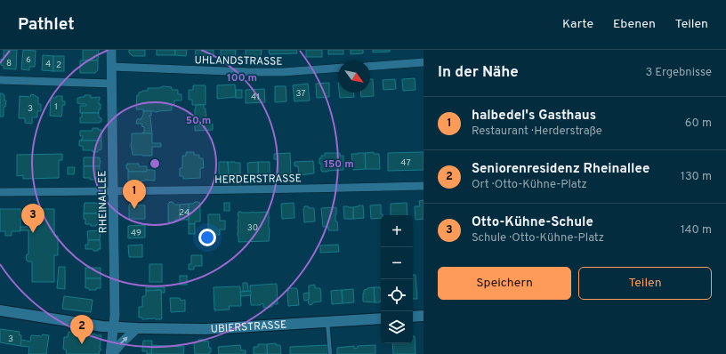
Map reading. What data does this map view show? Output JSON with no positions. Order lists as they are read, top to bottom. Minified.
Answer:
{"streets":{"main road":["UBIERSTRASSE"],"street":["UHLANDSTRASSE","HERDERSTRASSE","RHEINALLEE"]},"crossings":[["UHLANDSTRASSE","RHEINALLEE"],["HERDERSTRASSE","RHEINALLEE"],["RHEINALLEE","UBIERSTRASSE"]],"house_numbers":["6","8","4","2","37","41","1","3","47","24","30","49","3"],"north":"bottom right","page":{"header":"Pathlet","nav":["Karte","Ebenen","Teilen"],"heading":["In der Nähe","3 Ergebnisse"],"list":[{"mark":"1","name":"halbedel's Gasthaus","note":"Restaurant · Herderstraße","value":"60 m"},{"mark":"2","name":"Seniorenresidenz Rheinallee","note":"Ort · Otto-Kühne-Platz","value":"130 m"},{"mark":"3","name":"Otto-Kühne-Schule","note":"Schule · Otto-Kühne-Platz","value":"140 m"}],"pins":["1","3","2"],"map_buttons":["+","−"],"buttons":["Speichern","Teilen"]},"rings":["100 m","50 m","150 m"]}
